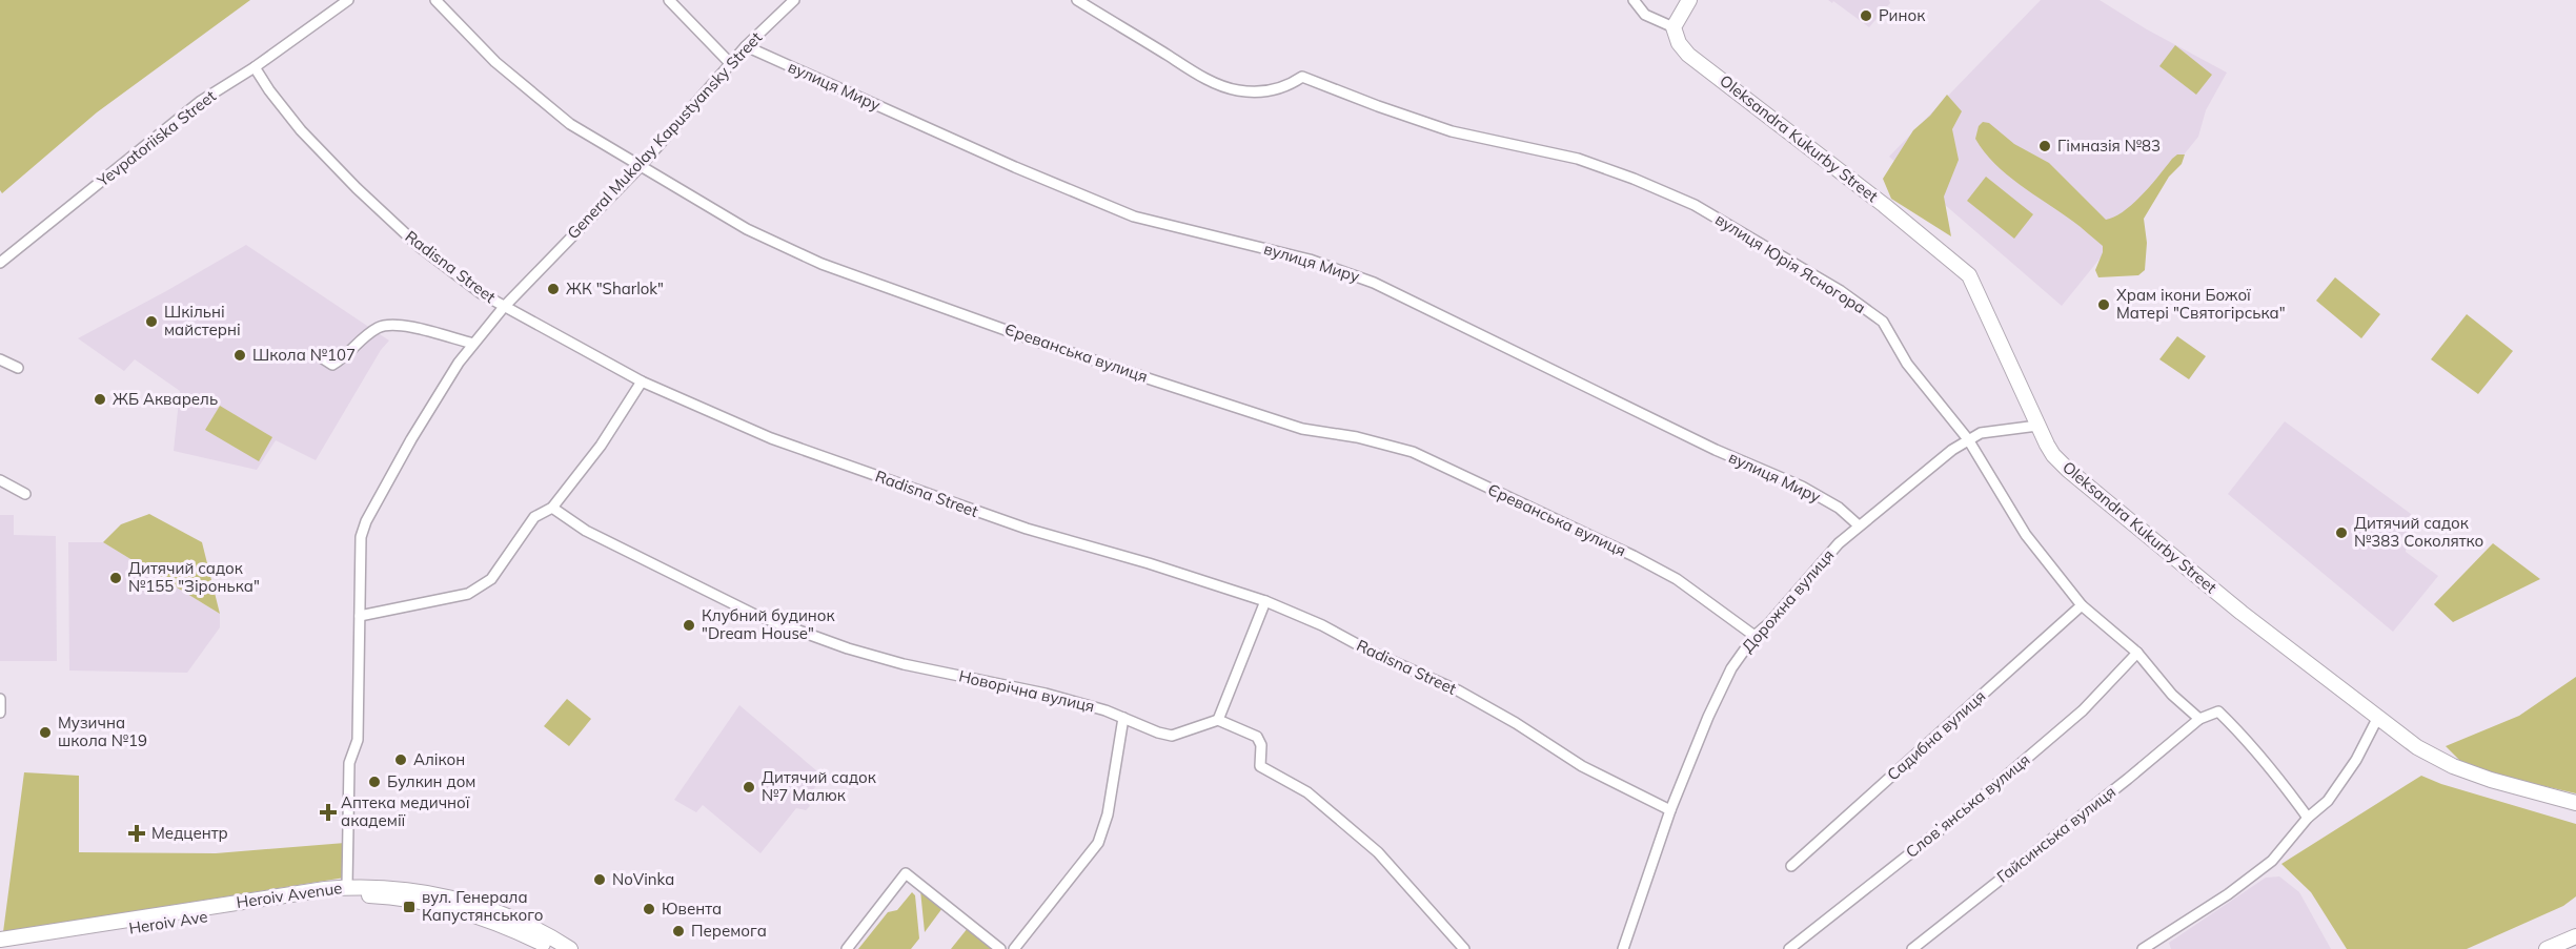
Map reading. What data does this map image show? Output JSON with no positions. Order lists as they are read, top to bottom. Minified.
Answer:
{"streets":{"street":["вулиця Миру","General Mukolay Kapustyansky Street","Yevpatoriiska Street","Oleksandra Kukurby Street","вулиця Юрія Ясногора","Radisna Street","Єреванська вулиця","Дорожна вулиця","Новорічна вулиця","Садибна вулиця","Словʼянська вулиця","Гайсинська вулиця","Heroiv Avenue","Heroiv Ave"]},"crossings":[["вулиця Миру","General Mukolay Kapustyansky Street"],["вулиця Миру","Дорожна вулиця"],["General Mukolay Kapustyansky Street","Radisna Street"],["General Mukolay Kapustyansky Street","Єреванська вулиця"],["General Mukolay Kapustyansky Street","Heroiv Avenue"],["Yevpatoriiska Street","Radisna Street"],["Oleksandra Kukurby Street","Дорожна вулиця"],["вулиця Юрія Ясногора","Дорожна вулиця"],["вулиця Юрія Ясногора","Садибна вулиця"],["вулиця Юрія Ясногора","Словʼянська вулиця"],["вулиця Юрія Ясногора","Гайсинська вулиця"],["Radisna Street","Дорожна вулиця"],["Єреванська вулиця","Дорожна вулиця"]],"places":{"other":["Ринок","Гімназія №83","ЖК \"Sharlok\"","Храм ікони Божої Матері \"Святогірська\"","Шкільні майстерні","Школа №107","ЖБ Акварель","Дитячий садок №383 Соколятко","Дитячий садок №155 \"Зіронька\"","Клубний будинок \"Dream House\"","Музична школа №19","Алікон","Булкин дом","Дитячий садок №7 Малюк","NoVinka","Ювента","Перемога"],"health":["Аптека медичної академії","Медцентр"],"transit":["вул. Генерала Капустянського"]}}
